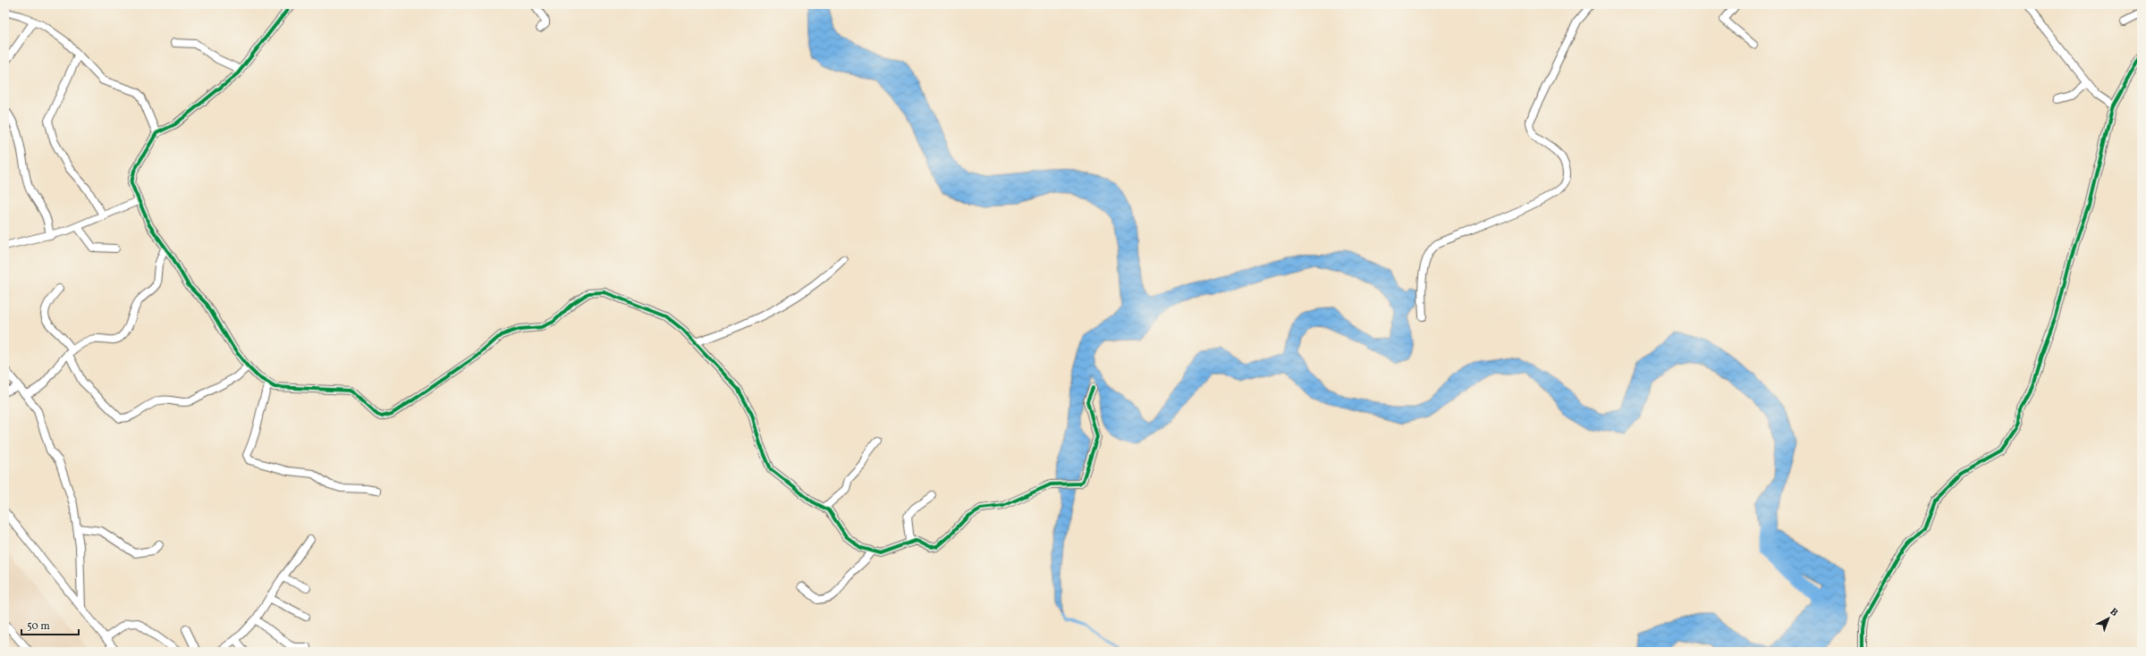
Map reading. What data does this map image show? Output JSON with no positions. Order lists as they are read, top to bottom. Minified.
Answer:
{"scale_bar":"50 m","north":"top right"}
